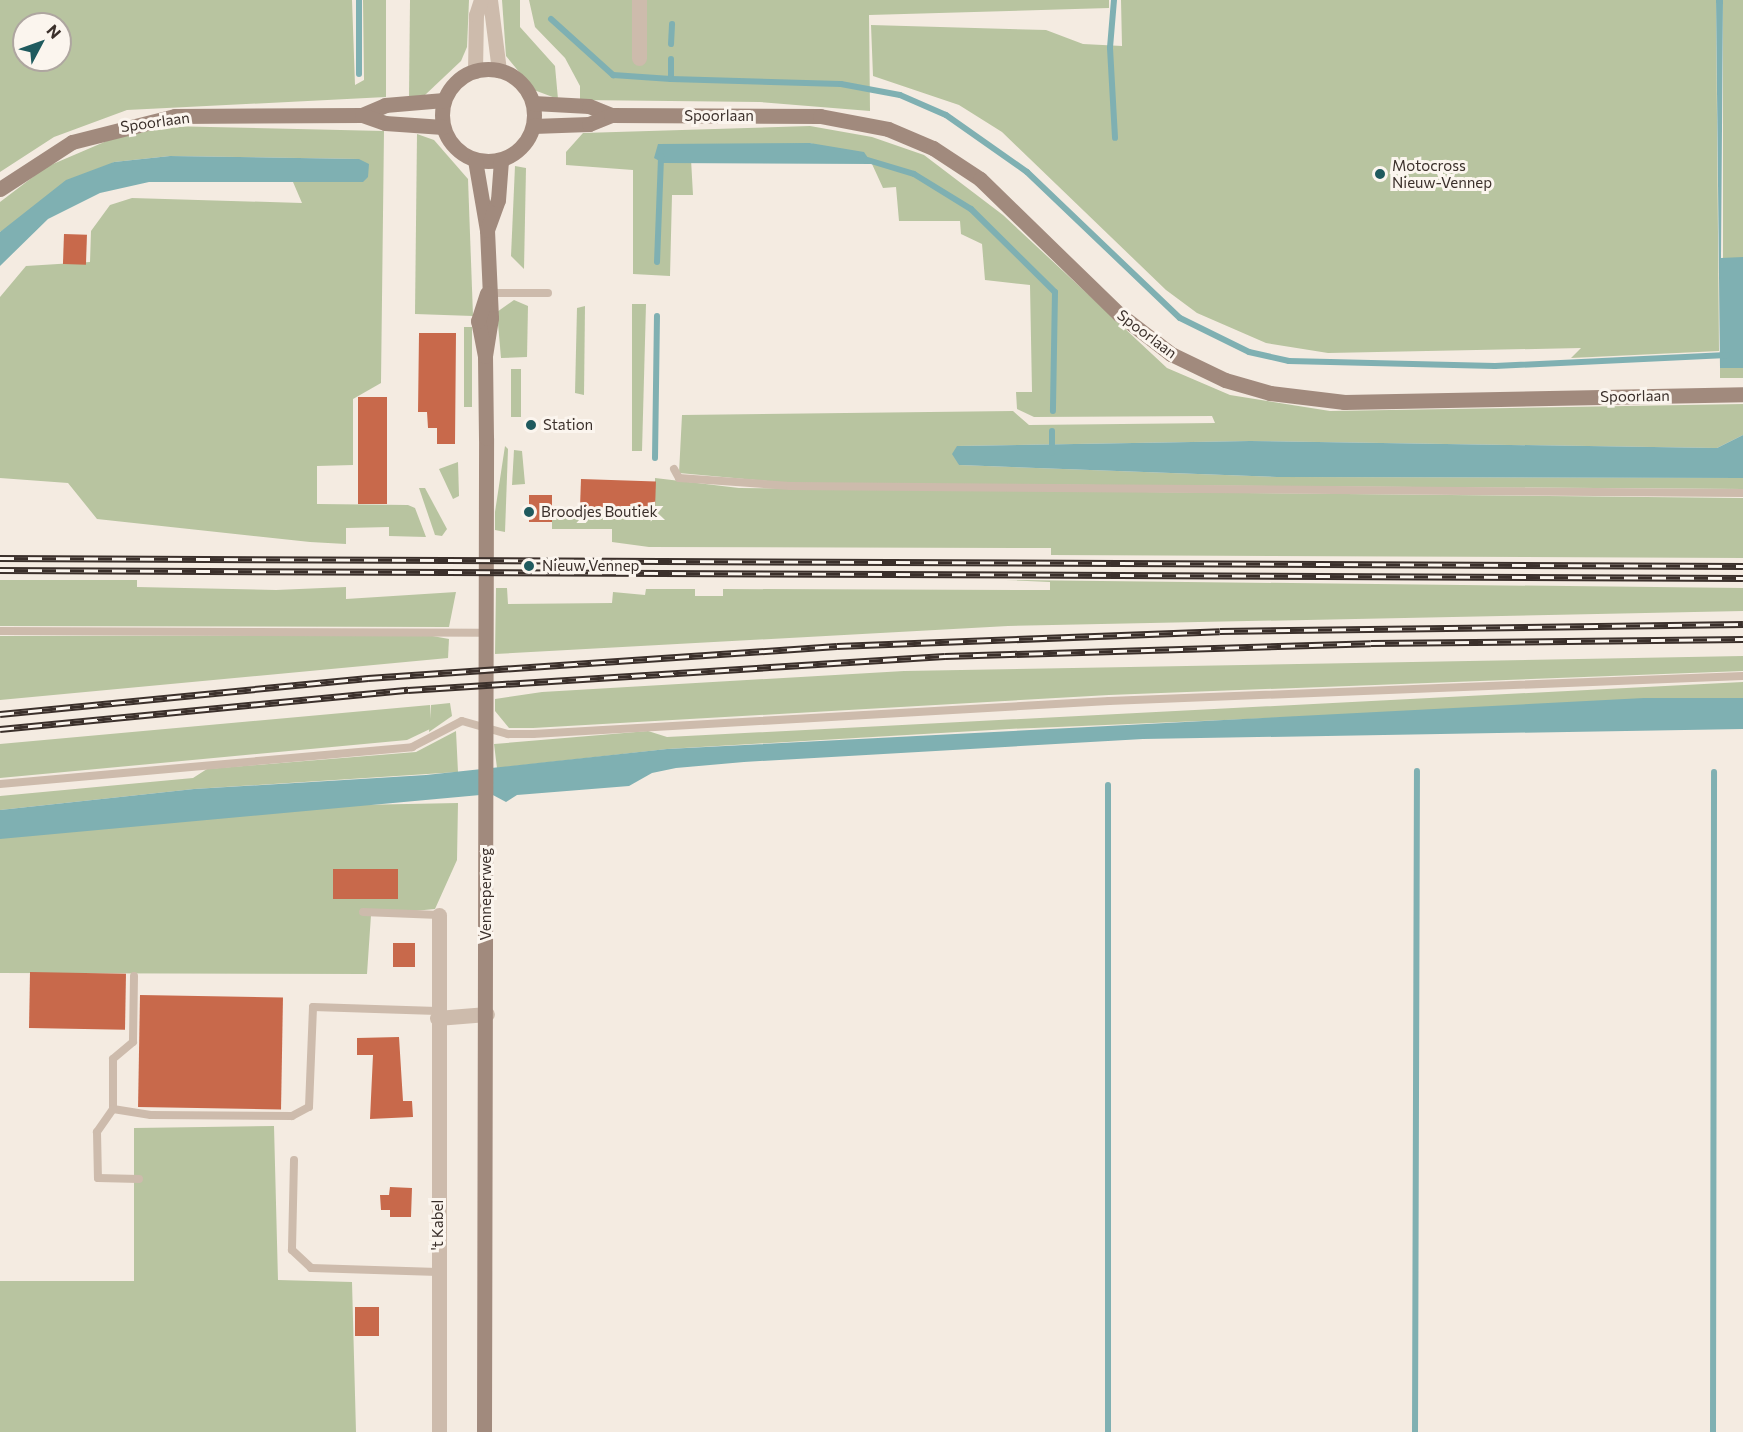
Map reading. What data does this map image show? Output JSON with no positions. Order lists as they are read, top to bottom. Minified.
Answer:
{"streets":{"main road":["Spoorlaan","Venneperweg"],"street":["'t Kabel"]},"crossings":[["Spoorlaan","Venneperweg"]],"places":["Motocross Nieuw-Vennep","Station","Broodjes Boutiek","Nieuw Vennep"],"north":"top right"}
